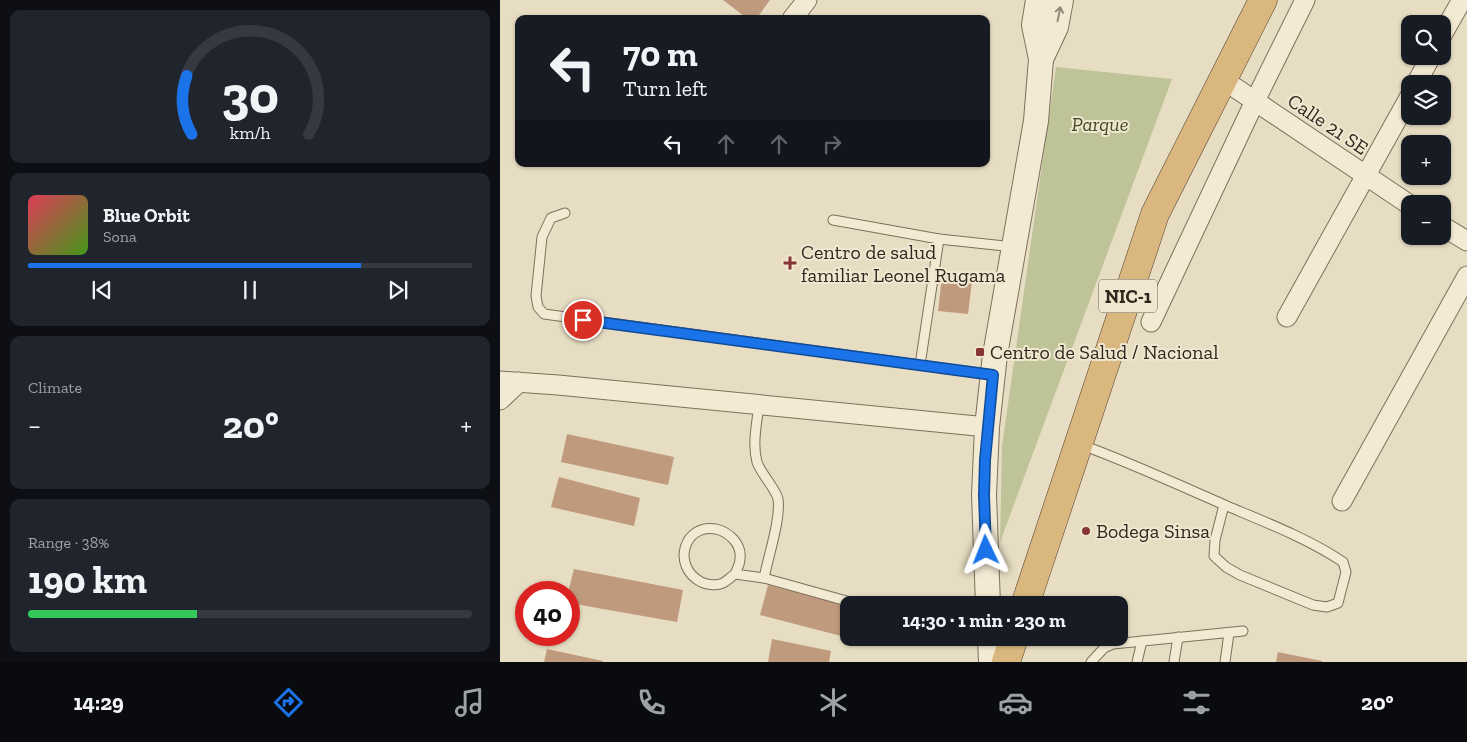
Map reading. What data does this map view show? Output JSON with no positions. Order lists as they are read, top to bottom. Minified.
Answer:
{"streets":{"highway":["NIC-1"],"street":["Calle 21 SE"]},"crossings":[["Calle 21 SE","NIC-1"]],"parks":["Parque"],"places":{"health":["Centro de salud familiar Leonel Rugama"],"transit":["Centro de Salud / Nacional"],"other":["Bodega Sinsa"]},"page":{"map_buttons":["+","−"],"turn":["70 m","Turn left"],"song":["Blue Orbit","Sona"],"tile":["Climate",["Range · 38%","190 km"]],"heat":["−","20°","+"],"limit":"40","trip":"14:30 · 1 min · 230 m","tabs":["14:29","20°"],"gauge":["30","km/h"]}}
